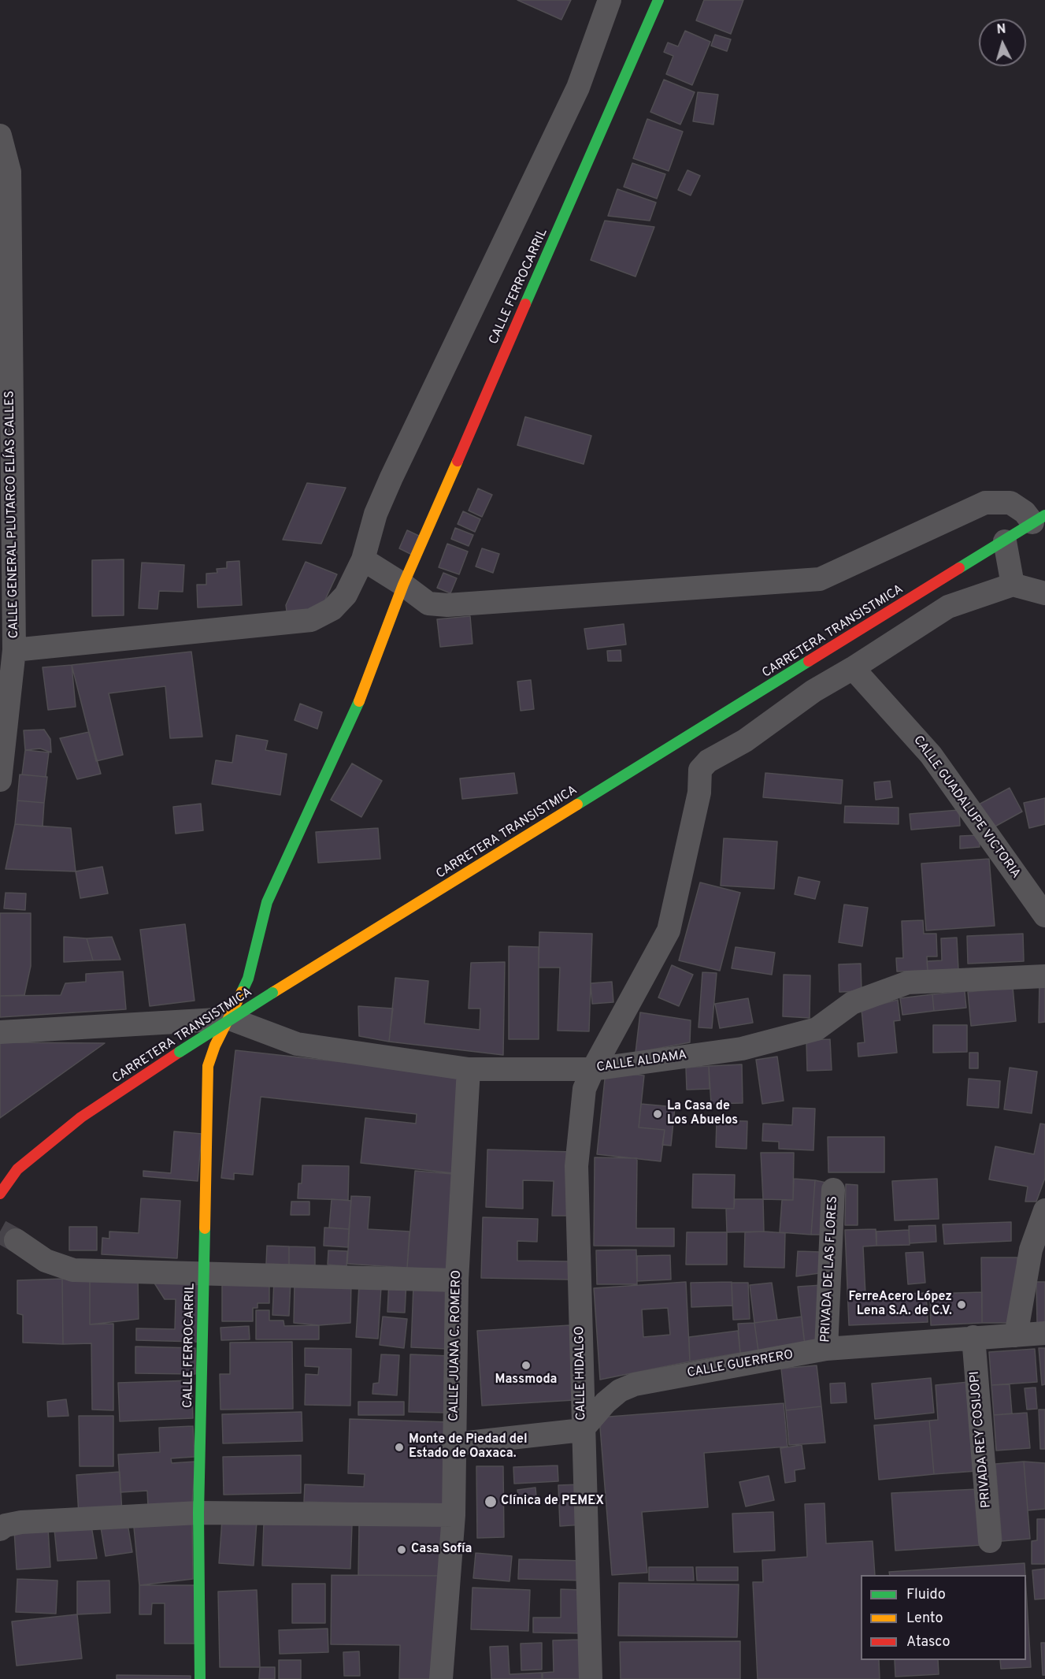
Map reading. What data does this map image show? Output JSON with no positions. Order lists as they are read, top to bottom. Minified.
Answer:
{"streets":{"street":["CALLE FERROCARRIL","CALLE GENERAL PLUTARCO ELÍAS CALLES","CARRETERA TRANSISTMICA","CALLE GUADALUPE VICTORIA","CALLE ALDAMA","PRIVADA DE LAS FLORES","CALLE JUANA C. ROMERO","CALLE GUERRERO","CALLE HIDALGO","PRIVADA REY COSIJOPI"]},"crossings":[["CALLE FERROCARRIL","CALLE ALDAMA"],["CALLE GUADALUPE VICTORIA","CALLE HIDALGO"],["CALLE ALDAMA","CALLE JUANA C. ROMERO"],["CALLE ALDAMA","CALLE HIDALGO"],["PRIVADA DE LAS FLORES","CALLE GUERRERO"],["CALLE GUERRERO","CALLE HIDALGO"],["CALLE GUERRERO","PRIVADA REY COSIJOPI"]],"places":["La Casa de Los Abuelos","FerreAcero López Lena S.A. de C.V.","Massmoda","Monte de Piedad del Estado de Oaxaca.","Clínica de PEMEX","Casa Sofía"],"legend":["Fluido","Lento","Atasco"],"north":"top"}
